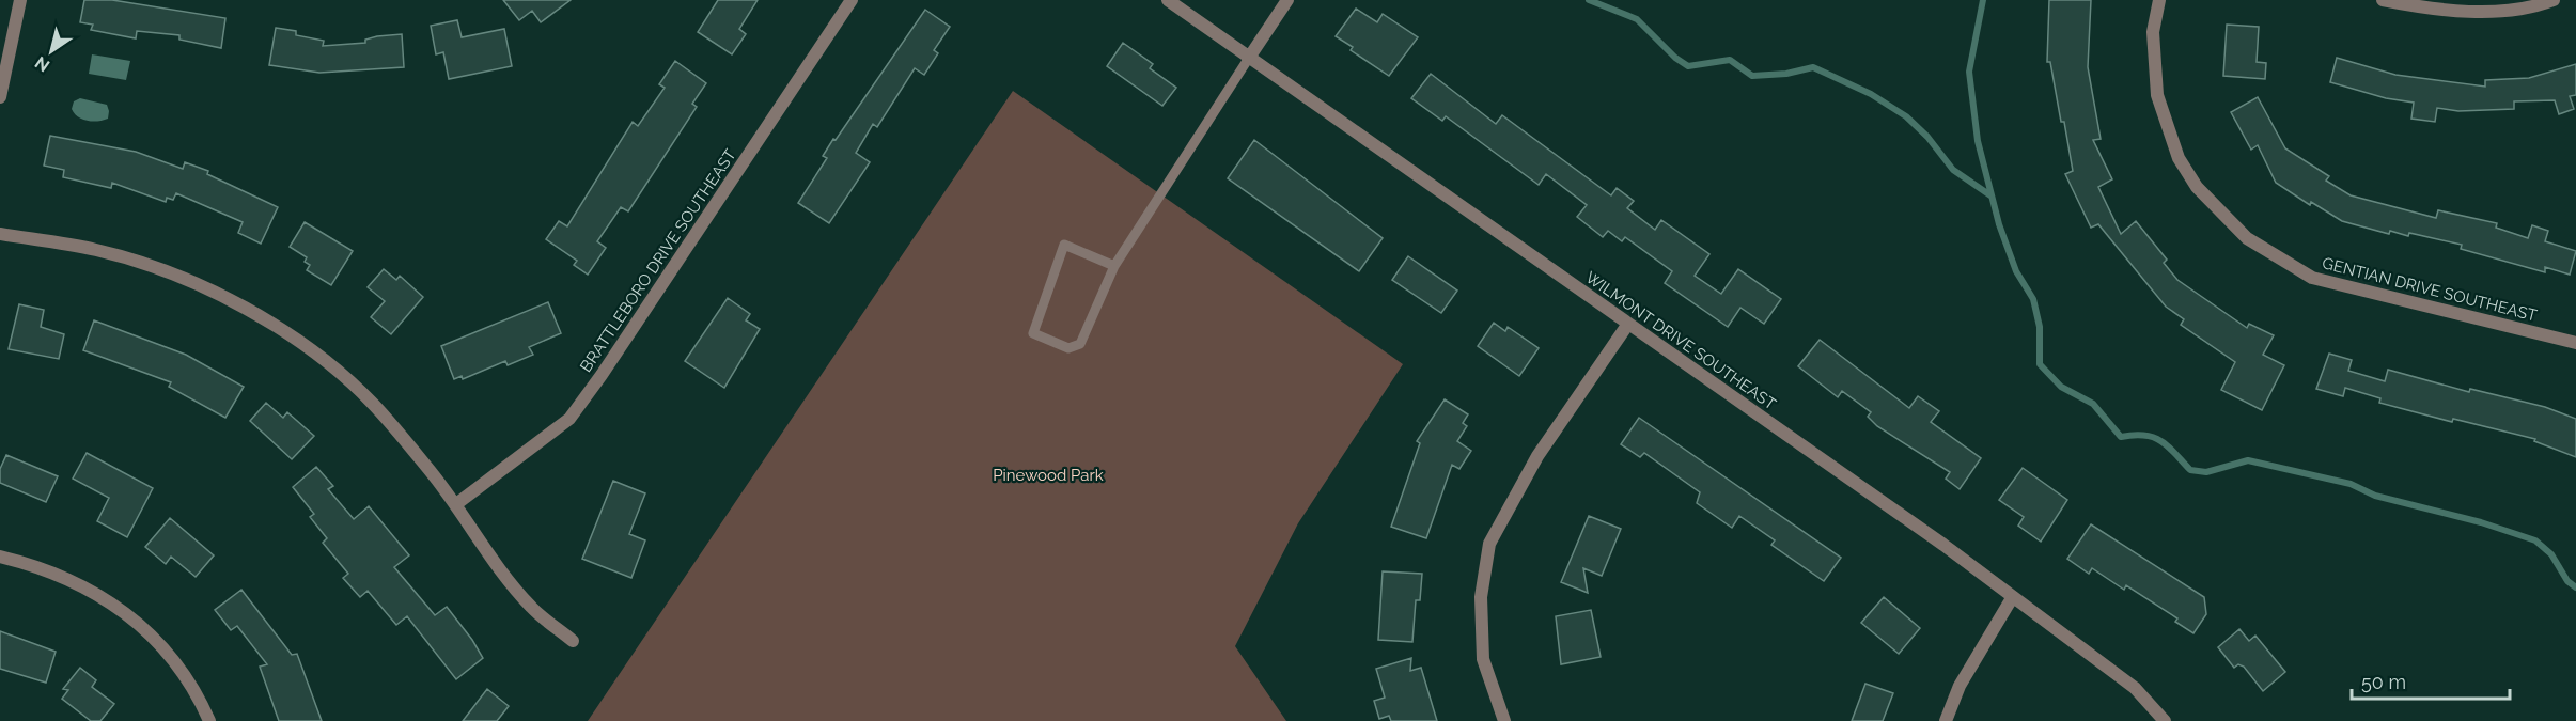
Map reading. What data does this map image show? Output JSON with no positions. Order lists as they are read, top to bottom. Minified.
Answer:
{"streets":{"street":["BRATTLEBORO DRIVE SOUTHEAST","GENTIAN DRIVE SOUTHEAST","WILMONT DRIVE SOUTHEAST"]},"parks":["Pinewood Park"],"scale_bar":"50 m","north":"bottom left"}
